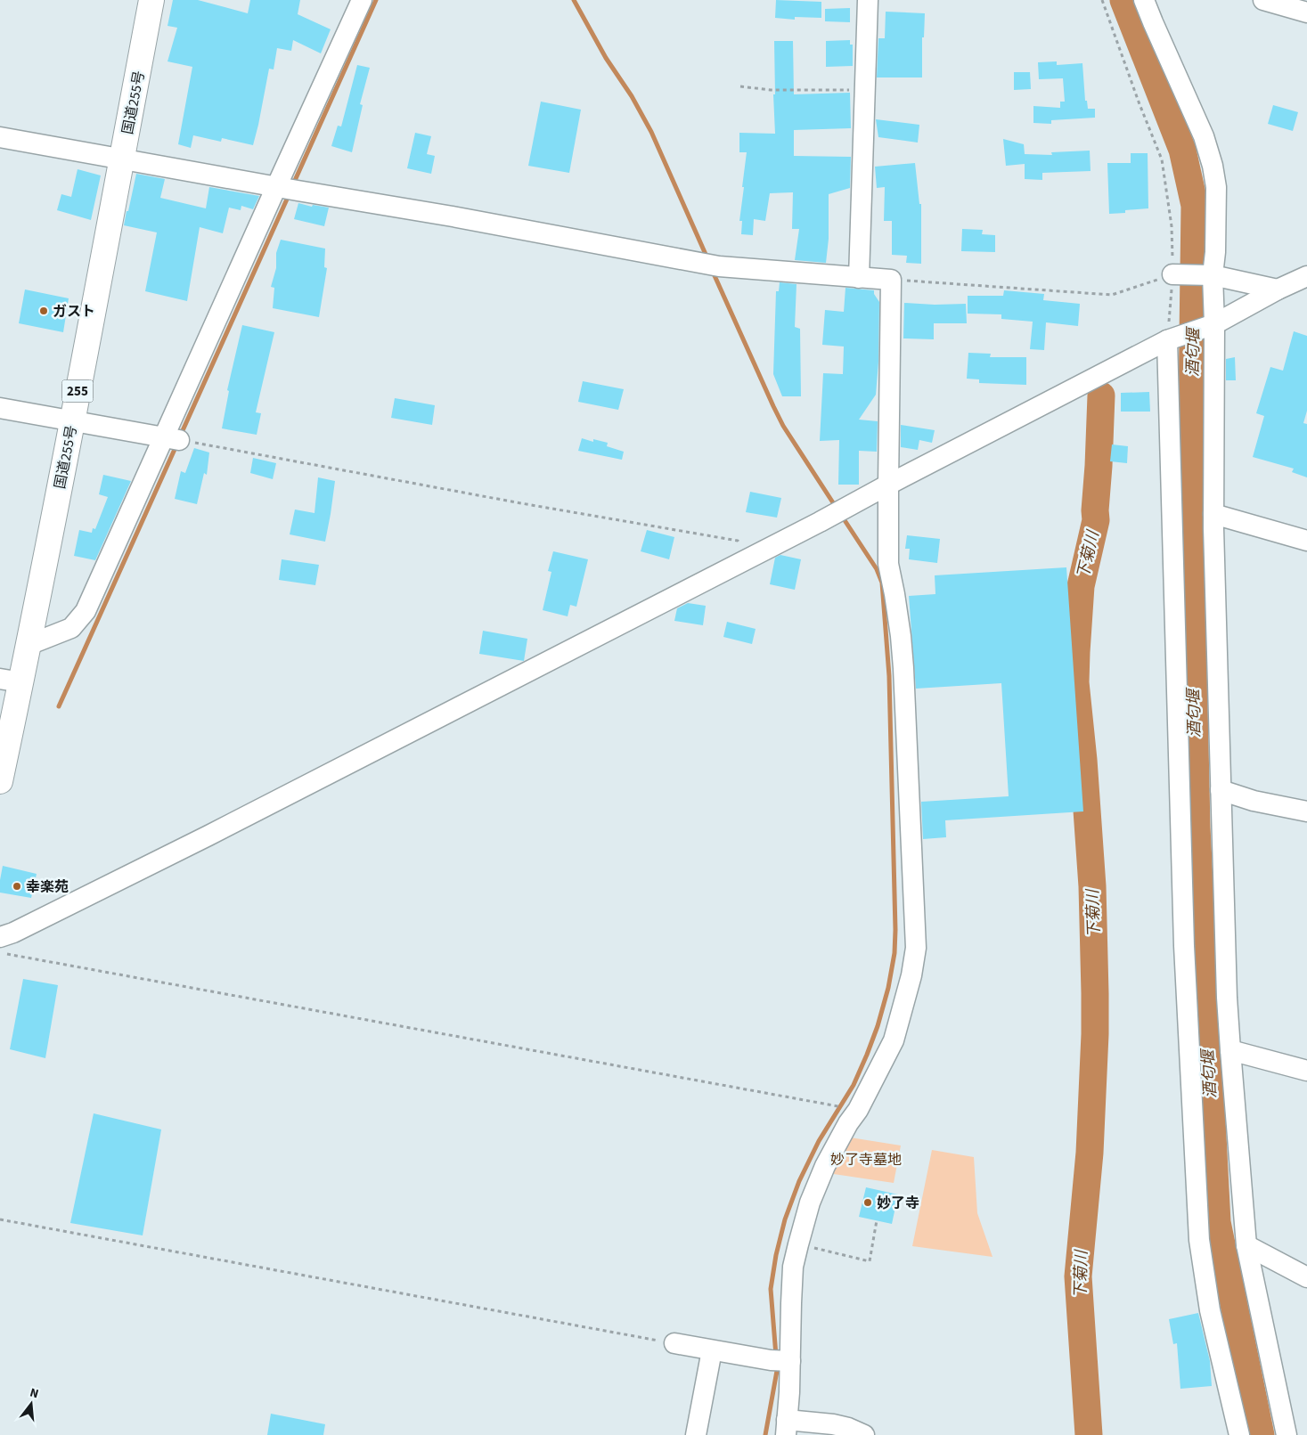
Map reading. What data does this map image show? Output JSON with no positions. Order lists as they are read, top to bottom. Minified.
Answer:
{"streets":{"highway":["国道255号","255"]},"water":["酒匂堰","下菊川"],"parks":["妙了寺墓地"],"places":["ガスト","幸楽苑","妙了寺"],"north":"top"}
